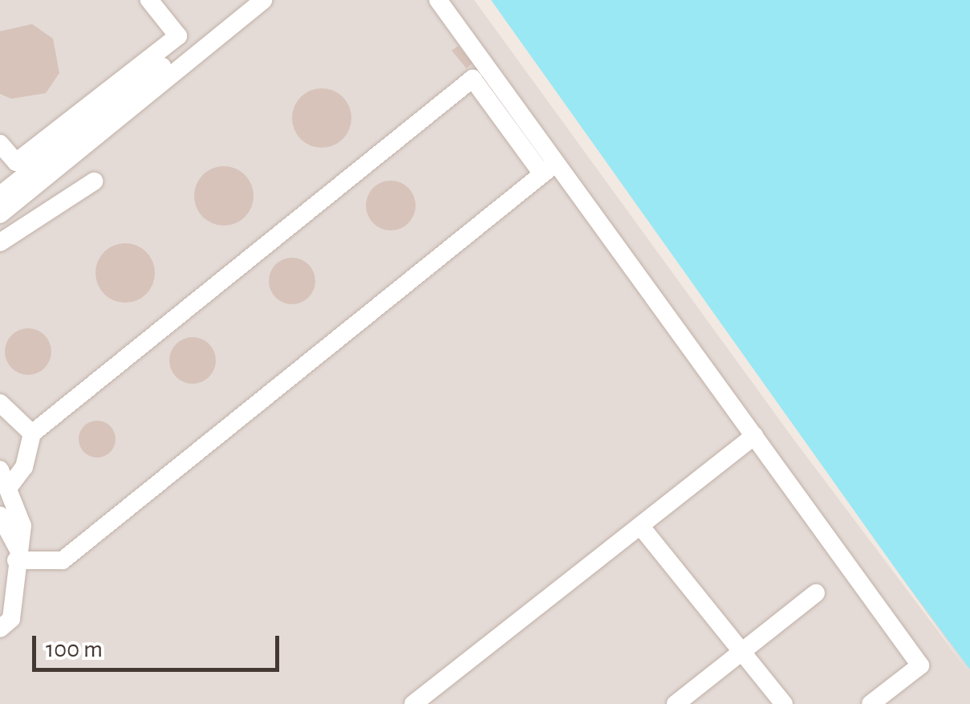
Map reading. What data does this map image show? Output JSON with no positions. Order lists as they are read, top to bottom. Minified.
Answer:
{"scale_bar":"100 m"}
